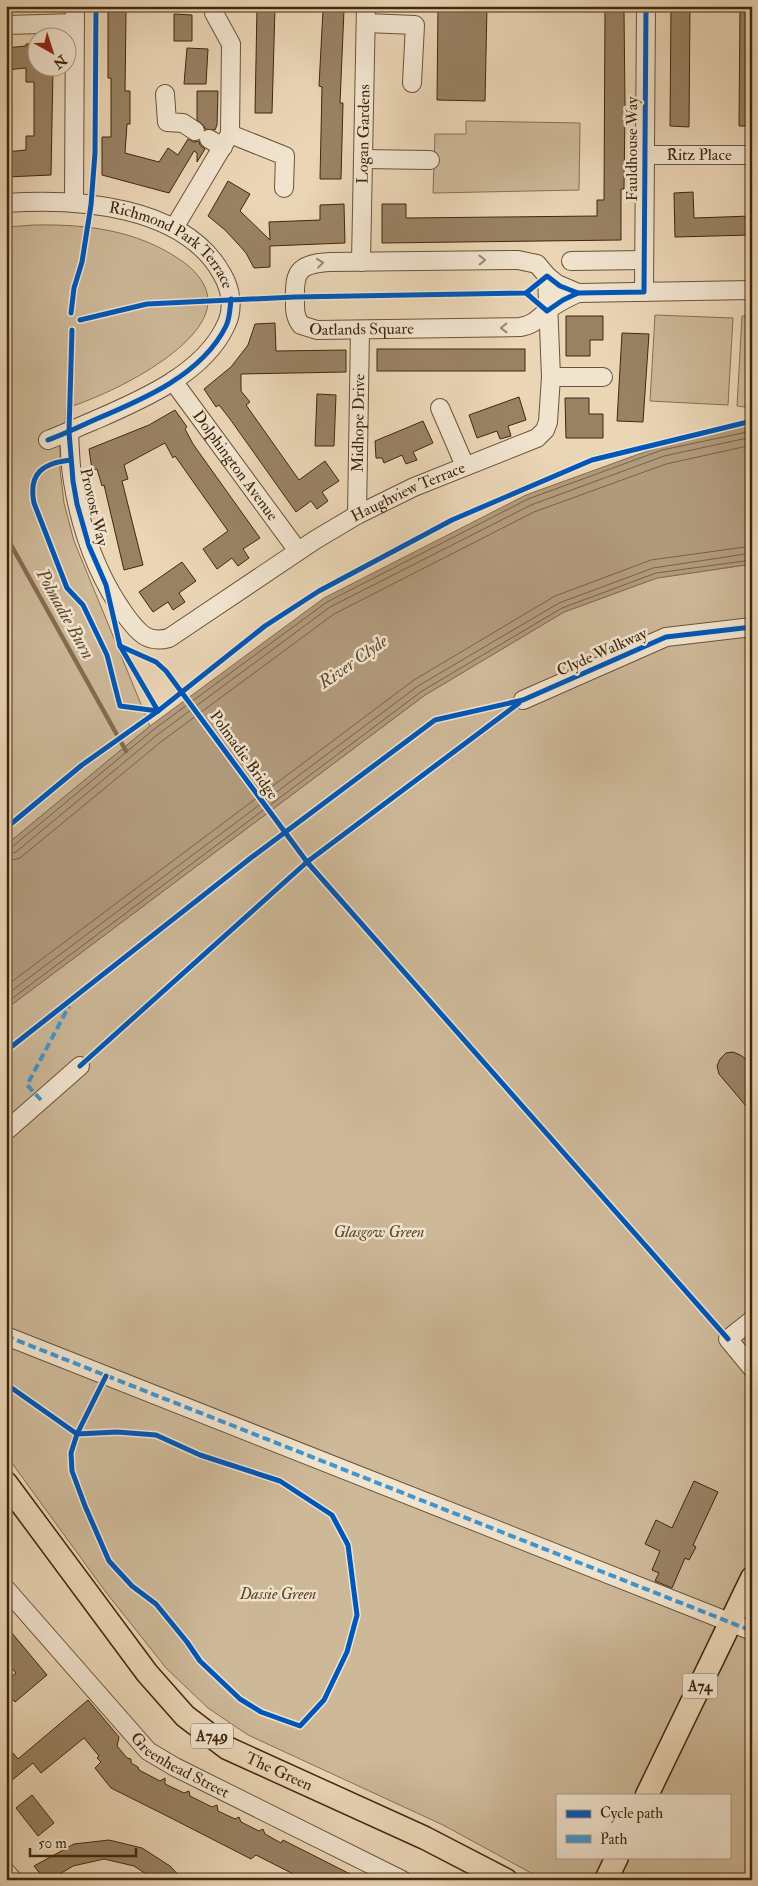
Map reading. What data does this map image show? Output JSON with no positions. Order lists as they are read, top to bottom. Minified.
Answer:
{"streets":{"main road":["A74","A749","The Green"],"street":["Logan Gardens","Fauldhouse Way","Ritz Place","Richmond Park Terrace","Oatlands Square","Midhope Drive","Dolphington Avenue","Haughview Terrace","Provost Way","Clyde Walkway","Greenhead Street"],"cycle path":["Polmadie Bridge"]},"crossings":[["Logan Gardens","Oatlands Square"],["Fauldhouse Way","Ritz Place"],["Richmond Park Terrace","Dolphington Avenue"],["Oatlands Square","Midhope Drive"],["Oatlands Square","Haughview Terrace"],["Midhope Drive","Haughview Terrace"],["Dolphington Avenue","Haughview Terrace"],["Haughview Terrace","Provost Way"]],"water":["Polmadie Burn","River Clyde"],"parks":["Glasgow Green","Dassie Green"],"legend":["Cycle path","Path"],"scale_bar":"50 m","north":"bottom right"}
